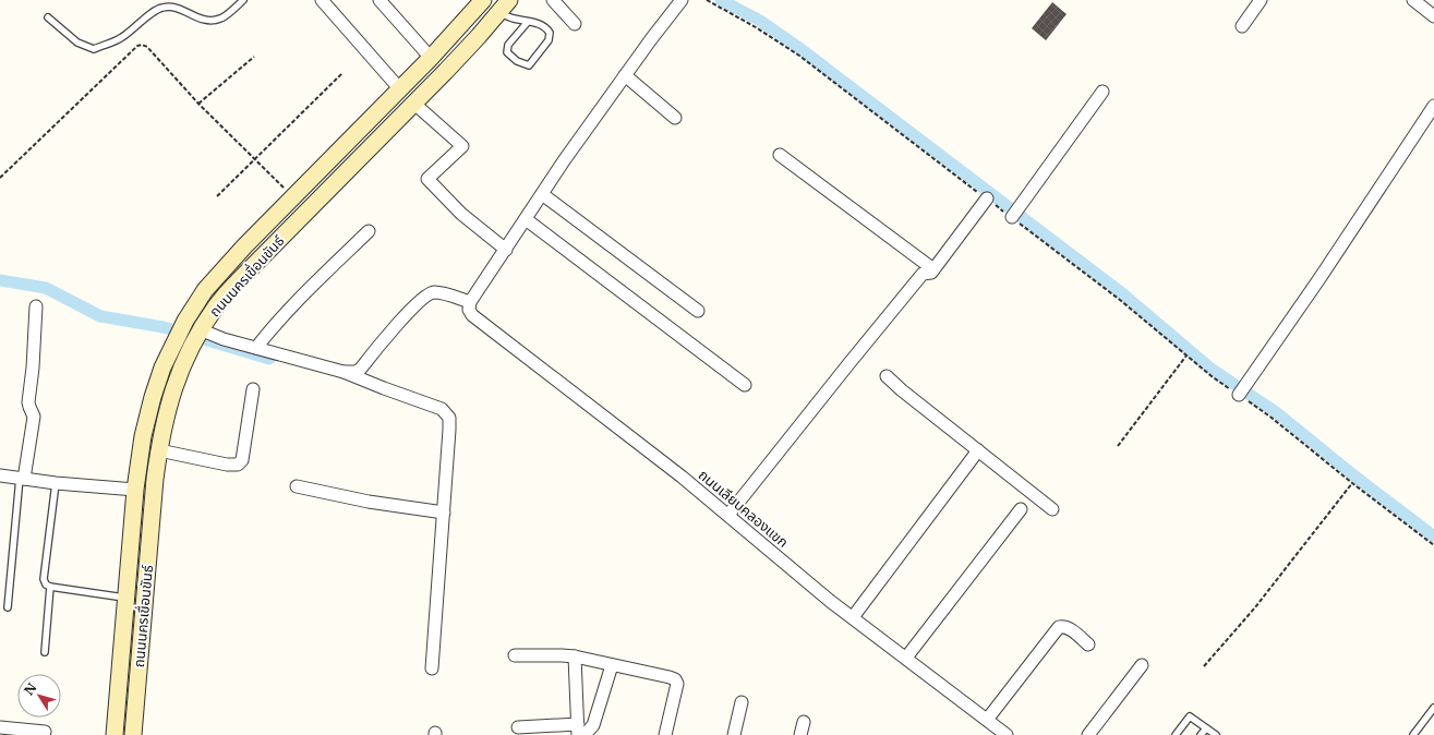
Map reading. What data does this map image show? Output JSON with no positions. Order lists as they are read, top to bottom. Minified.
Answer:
{"streets":{"main road":["ถนนนครเขื่อนขันธ์"],"street":["ถนนเลียบคลองแขก"]},"north":"top left"}
